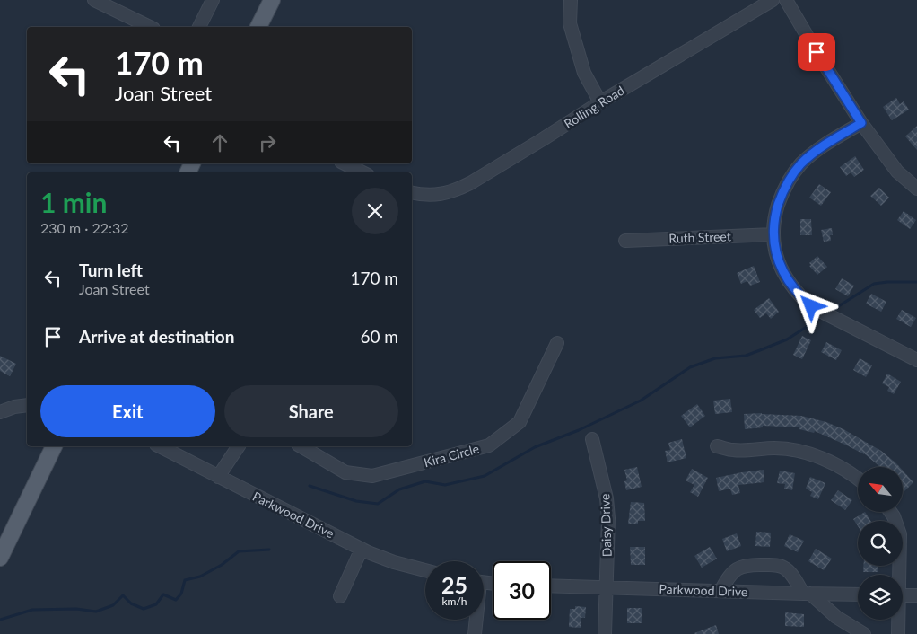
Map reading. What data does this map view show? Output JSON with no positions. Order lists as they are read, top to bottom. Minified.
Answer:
{"streets":{"street":["Rolling Road","Ruth Street","Kira Circle","Parkwood Drive","Daisy Drive"]},"crossings":[["Parkwood Drive","Daisy Drive"]],"north":"top left","page":{"turn":["170 m","Joan Street"],"heading":["1 min","230 m · 22:32"],"list":[{"name":"Turn left","note":"Joan Street","value":"170 m"},{"name":"Arrive at destination","value":"60 m"}],"buttons":["Exit","Share"],"speed":"25 km/h","limit":"30"}}
